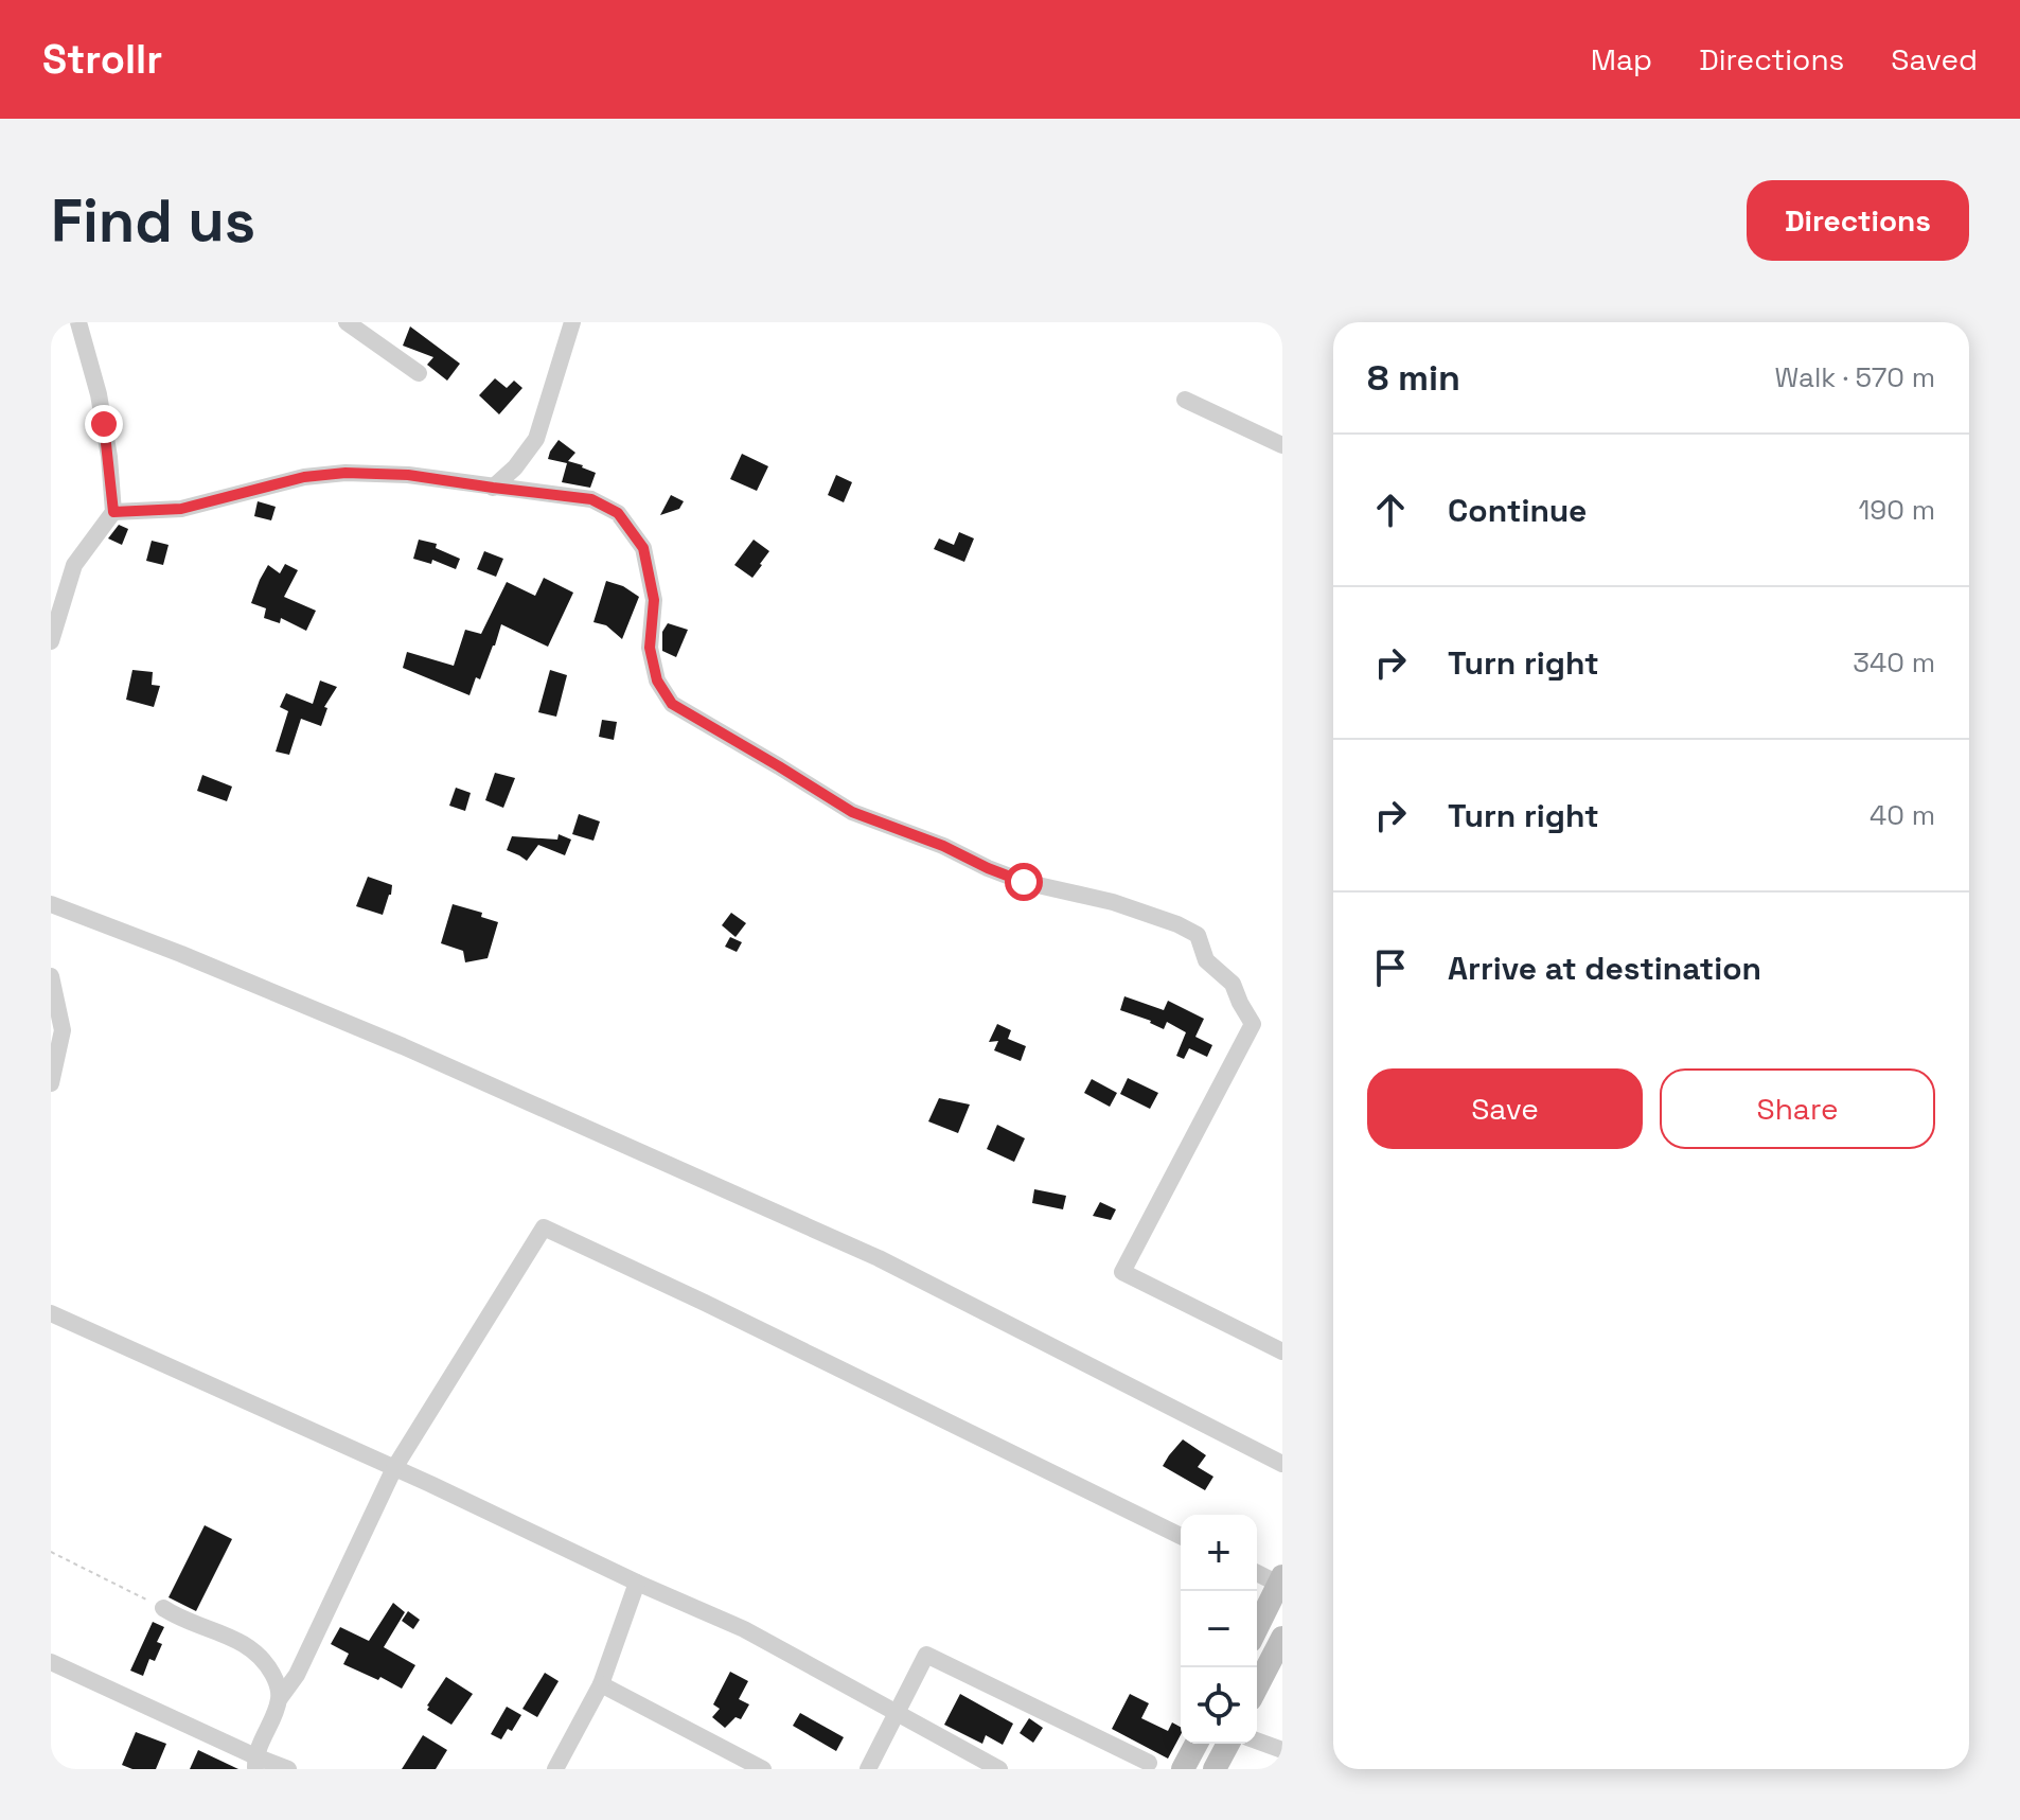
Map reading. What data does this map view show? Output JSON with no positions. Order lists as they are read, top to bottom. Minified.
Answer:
{"page":{"header":"Strollr","nav":["Map","Directions","Saved"],"buttons":["Directions",["Save","Share"]],"title":"Find us","heading":["8 min","Walk · 570 m"],"list":[["Continue","190 m"],["Turn right","340 m"],["Turn right","40 m"],"Arrive at destination"],"map_buttons":["+","−"]}}
